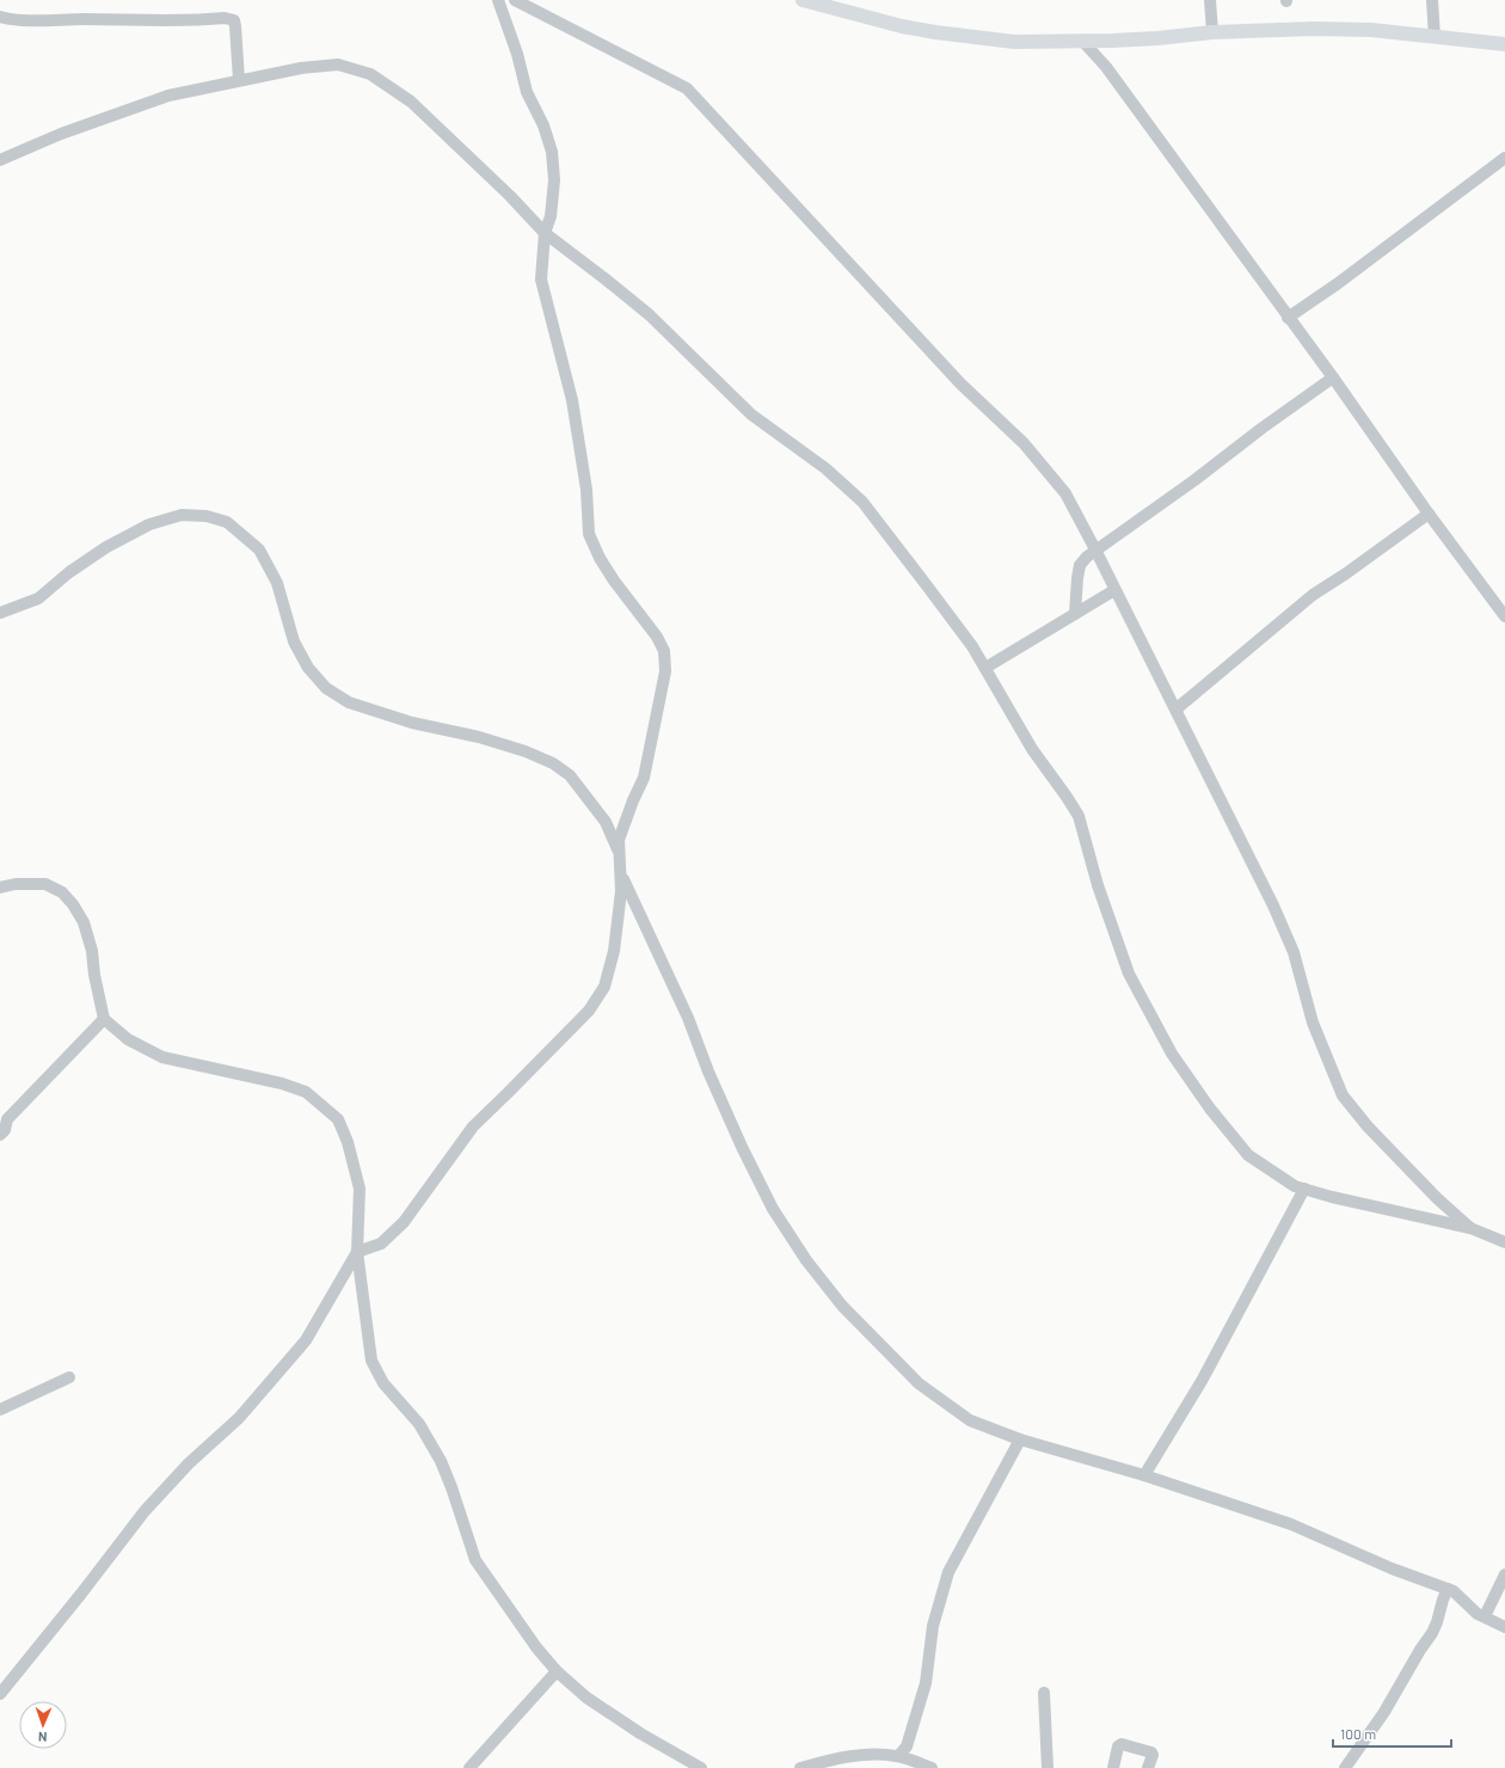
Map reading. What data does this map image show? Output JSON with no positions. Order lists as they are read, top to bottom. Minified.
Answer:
{"scale_bar":"100 m","north":"bottom"}
